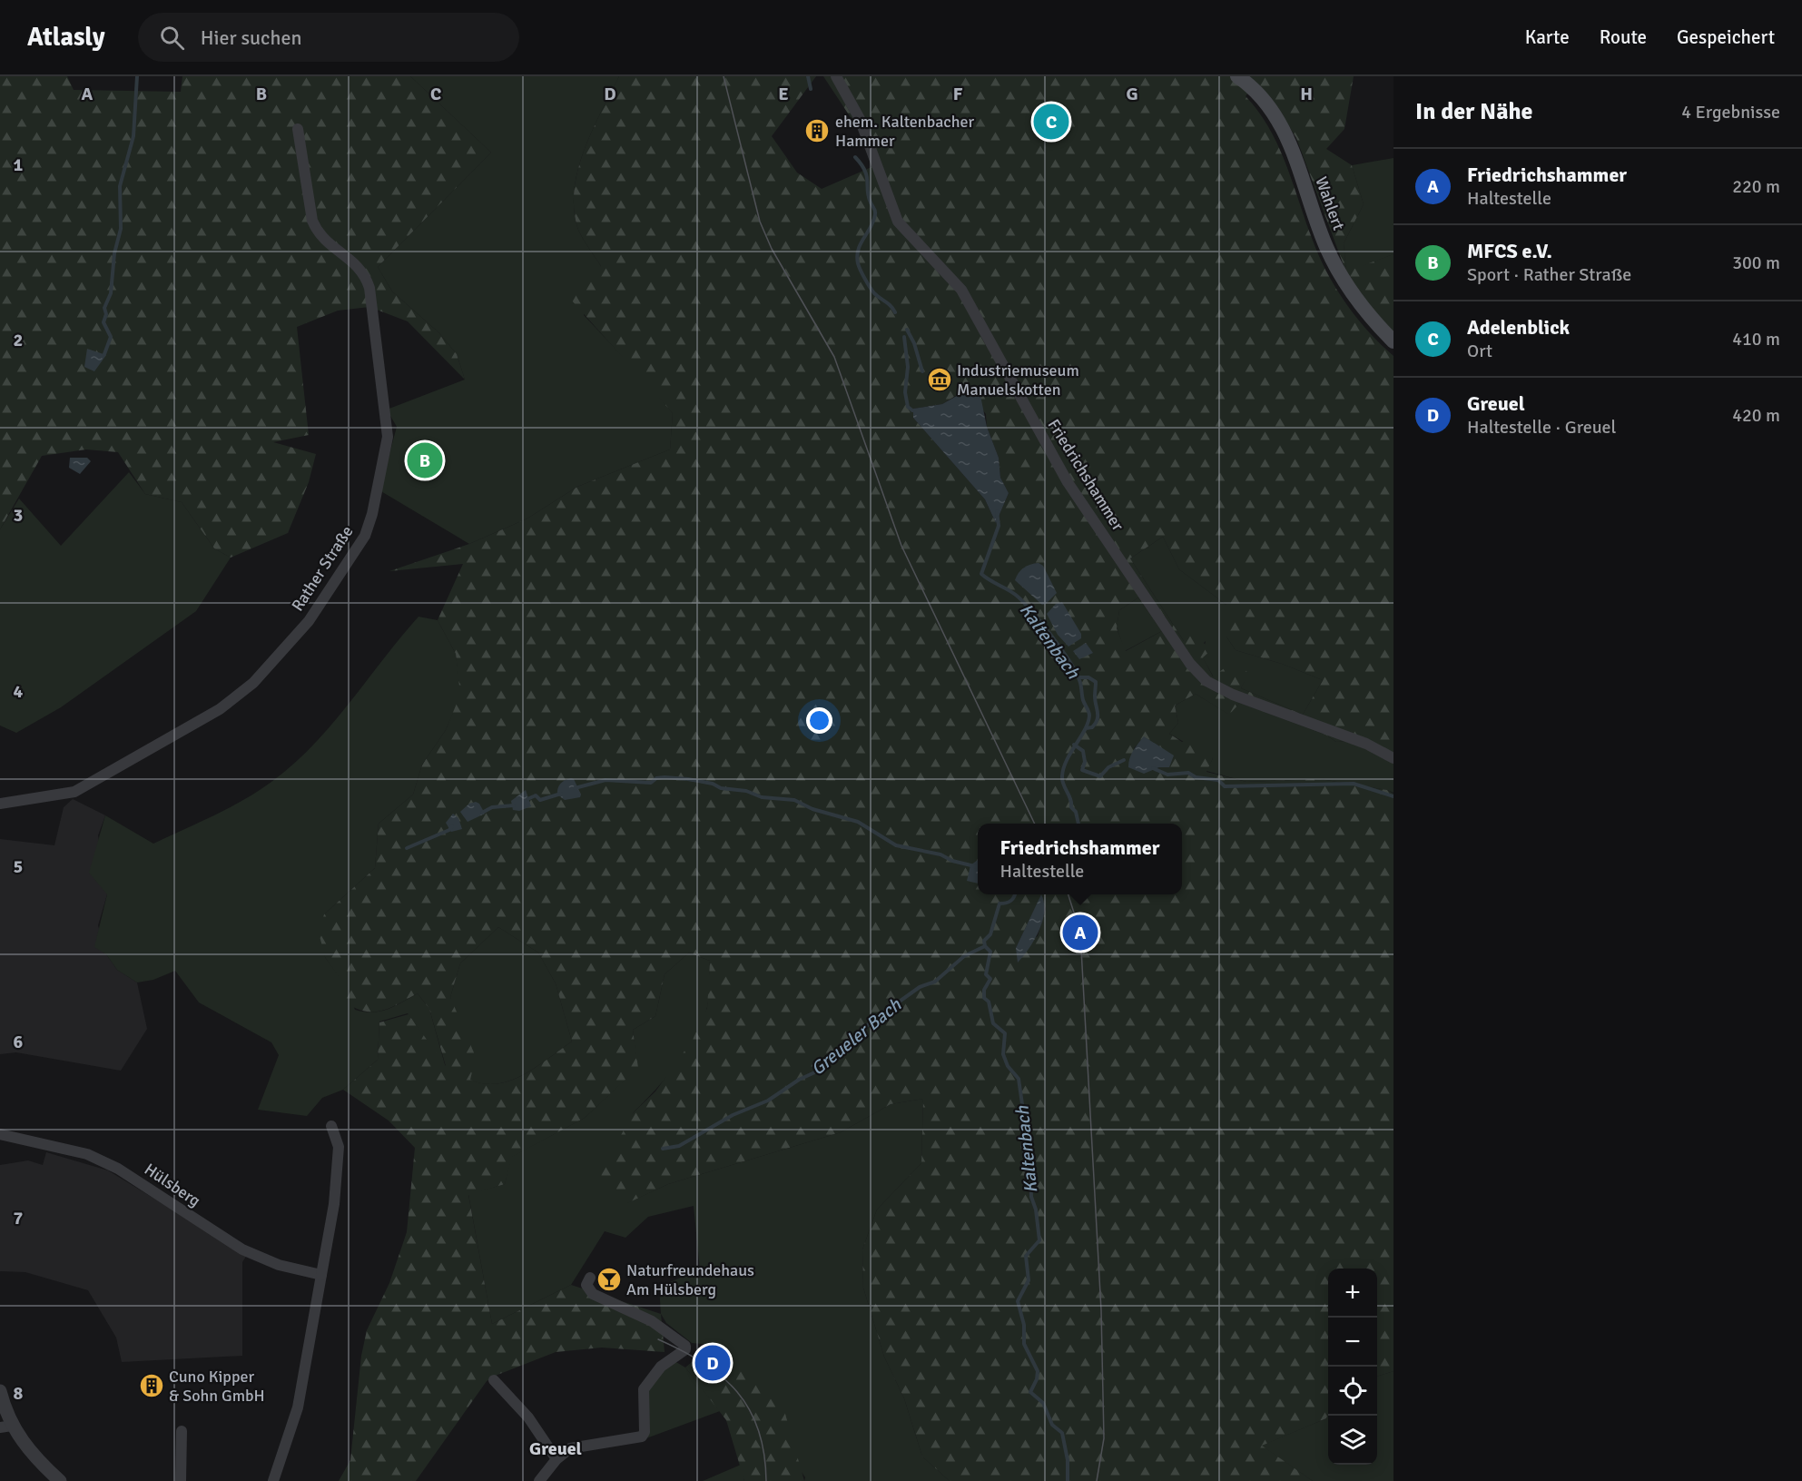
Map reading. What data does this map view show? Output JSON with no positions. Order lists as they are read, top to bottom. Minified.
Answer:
{"streets":{"main road":["Wahlert"],"street":["Friedrichshammer","Rather Straße","Hülsberg"]},"districts":["Greuel"],"water":["Kaltenbach","Greueler Bach"],"places":{"building":["ehem. Kaltenbacher Hammer","Cuno Kipper & Sohn GmbH"],"museum":["Industriemuseum Manuelskotten"],"bar":["Naturfreundehaus Am Hülsberg"]},"page":{"header":"Atlasly","search":"Hier suchen","nav":["Karte","Route","Gespeichert"],"heading":["In der Nähe","4 Ergebnisse"],"pins":["C","B","A","D"],"list":[{"mark":"A","name":"Friedrichshammer","note":"Haltestelle","value":"220 m"},{"mark":"B","name":"MFCS e.V.","note":"Sport · Rather Straße","value":"300 m"},{"mark":"C","name":"Adelenblick","note":"Ort","value":"410 m"},{"mark":"D","name":"Greuel","note":"Haltestelle · Greuel","value":"420 m"}],"popup":["Friedrichshammer","Haltestelle"],"map_buttons":["+","−"]},"grid":{"columns":["A","B","C","D","E","F","G","H"],"rows":["1","2","3","4","5","6","7","8"]}}
